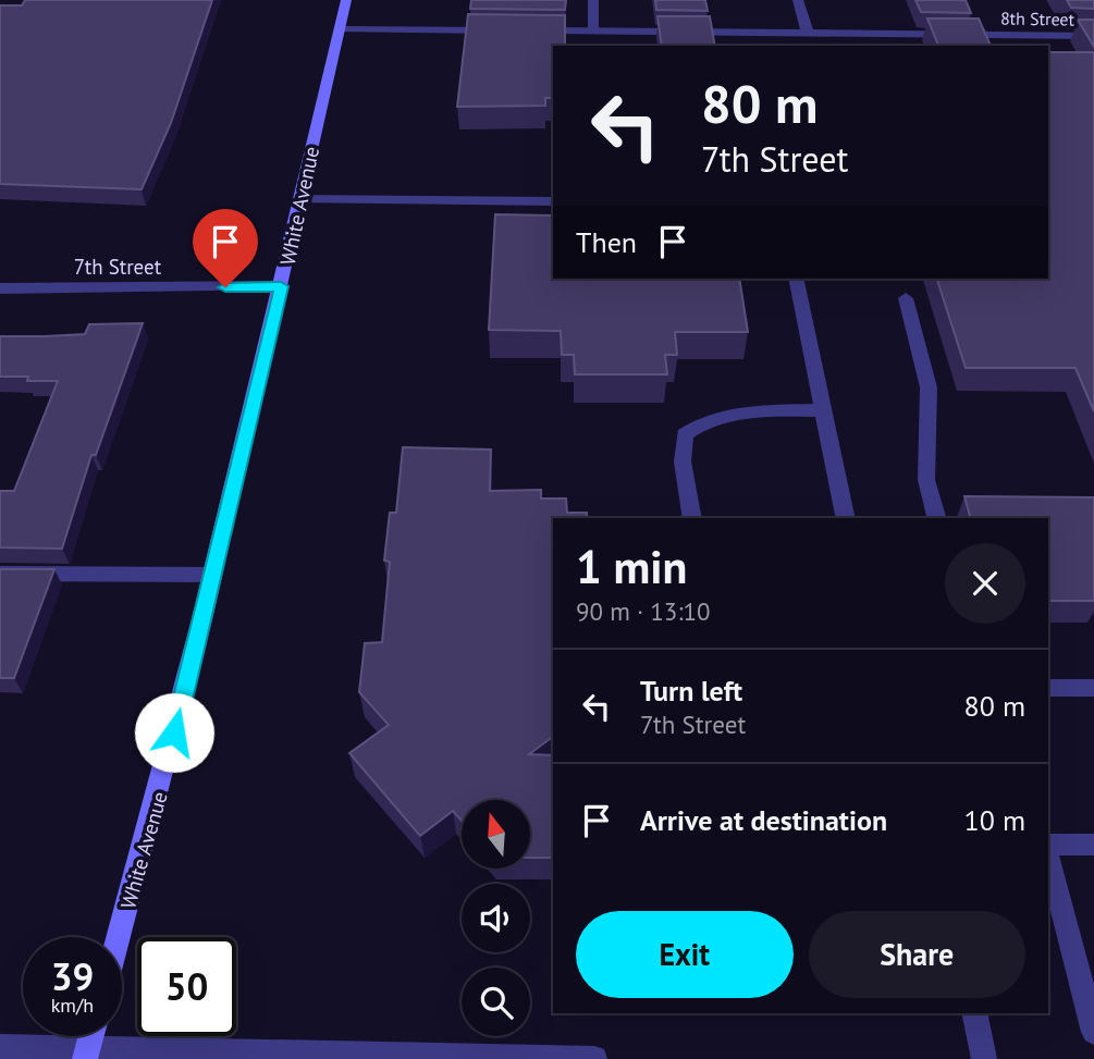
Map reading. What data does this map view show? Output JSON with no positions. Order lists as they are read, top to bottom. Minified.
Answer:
{"streets":{"main road":["White Avenue"],"street":["8th Street","7th Street"]},"crossings":[["White Avenue","7th Street"]],"north":"top","page":{"turn":["80 m","7th Street"],"then":"Then","heading":["1 min","90 m · 13:10"],"list":[{"name":"Turn left","note":"7th Street","value":"80 m"},{"name":"Arrive at destination","value":"10 m"}],"buttons":["Exit","Share"],"speed":"39 km/h","limit":"50"}}
